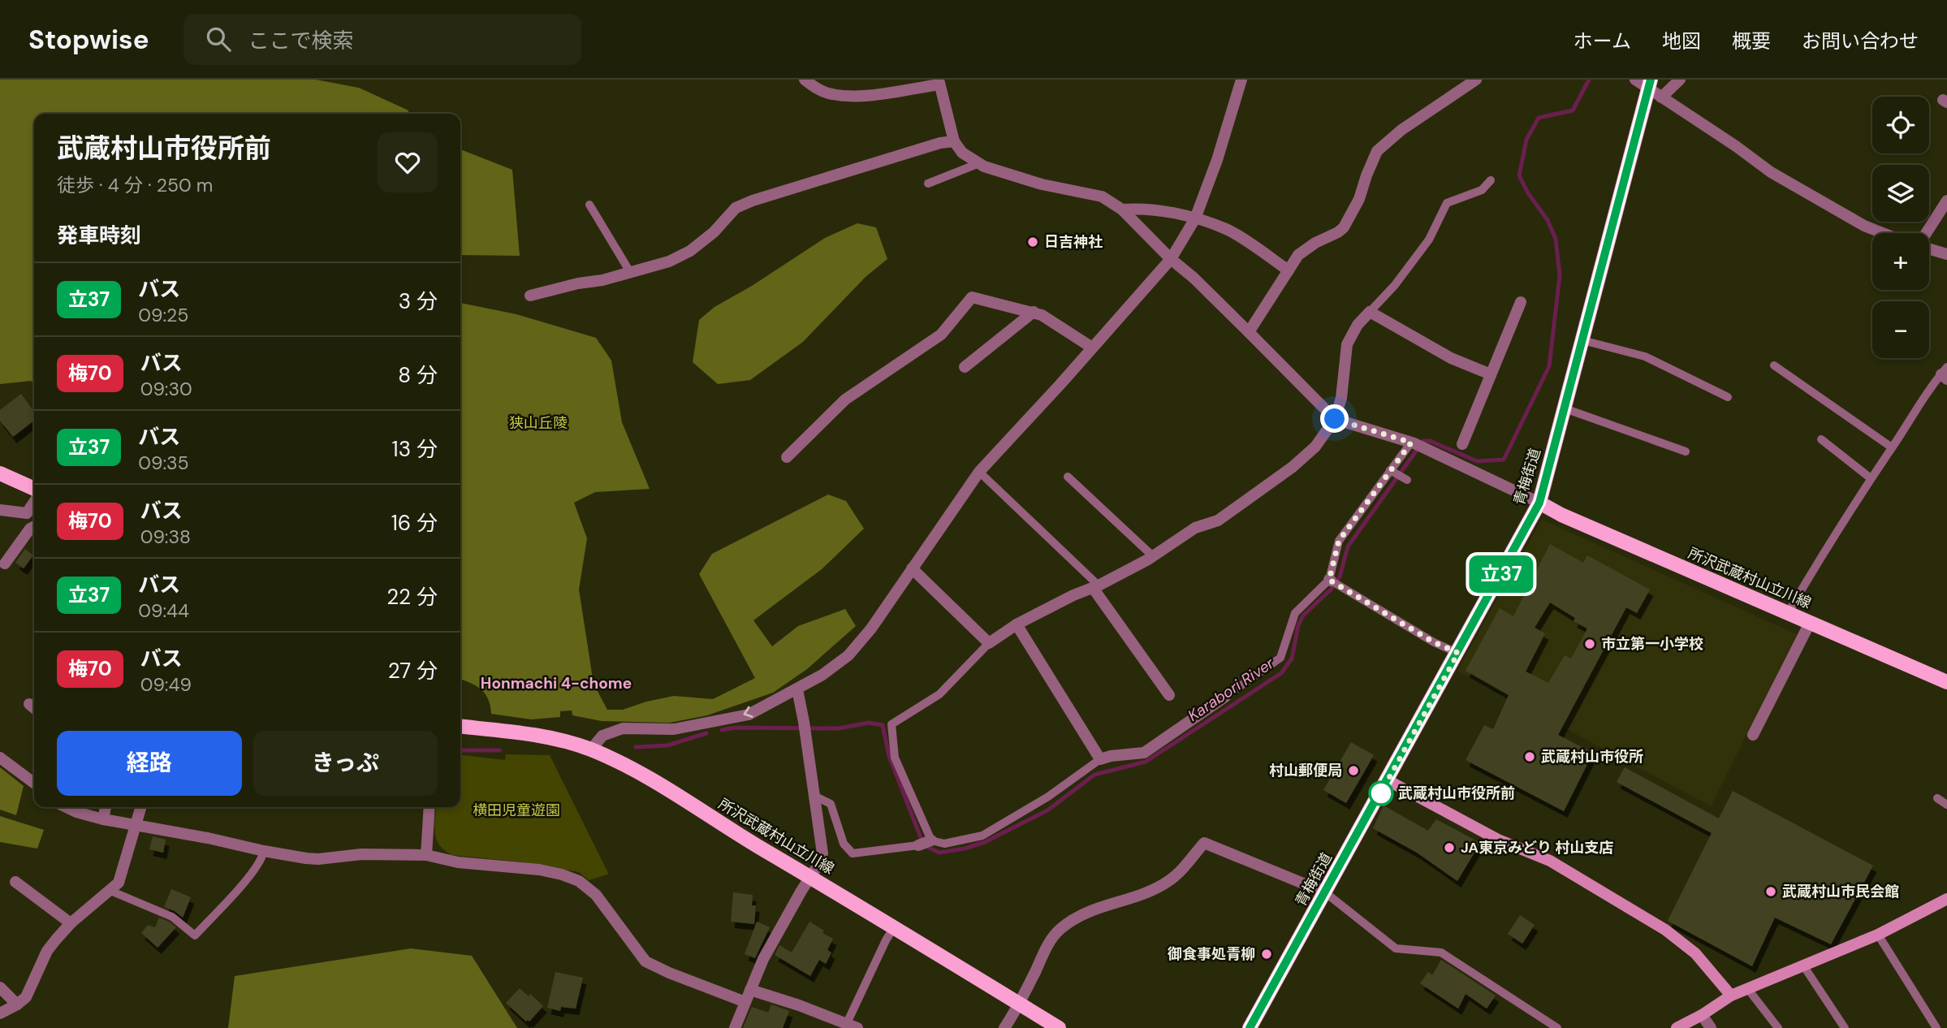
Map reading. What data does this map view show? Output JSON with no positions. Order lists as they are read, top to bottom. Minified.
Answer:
{"streets":{"main road":["青梅街道","所沢武蔵村山立川線"]},"crossings":[["青梅街道","所沢武蔵村山立川線"]],"districts":["Honmachi 4-chome"],"water":["Karabori River"],"parks":["狭山丘陵","横田児童遊園"],"places":["日吉神社","市立第一小学校","武蔵村山市役所","村山郵便局","武蔵村山市役所前","JA東京みどり 村山支店","武蔵村山市民会館","御食事処青柳"],"lines":["bus line 立37"],"page":{"header":"Stopwise","search":"ここで検索","nav":["ホーム","地図","概要","お問い合わせ"],"on_map":"立37","map_buttons":["+","−"],"heading":[["武蔵村山市役所前","徒歩 · 4 分 · 250 m"],"発車時刻"],"list":[{"mark":"立37","name":"バス","note":"09:25","value":"3 分"},{"mark":"梅70","name":"バス","note":"09:30","value":"8 分"},{"mark":"立37","name":"バス","note":"09:35","value":"13 分"},{"mark":"梅70","name":"バス","note":"09:38","value":"16 分"},{"mark":"立37","name":"バス","note":"09:44","value":"22 分"},{"mark":"梅70","name":"バス","note":"09:49","value":"27 分"}],"buttons":["経路","きっぷ"]}}
